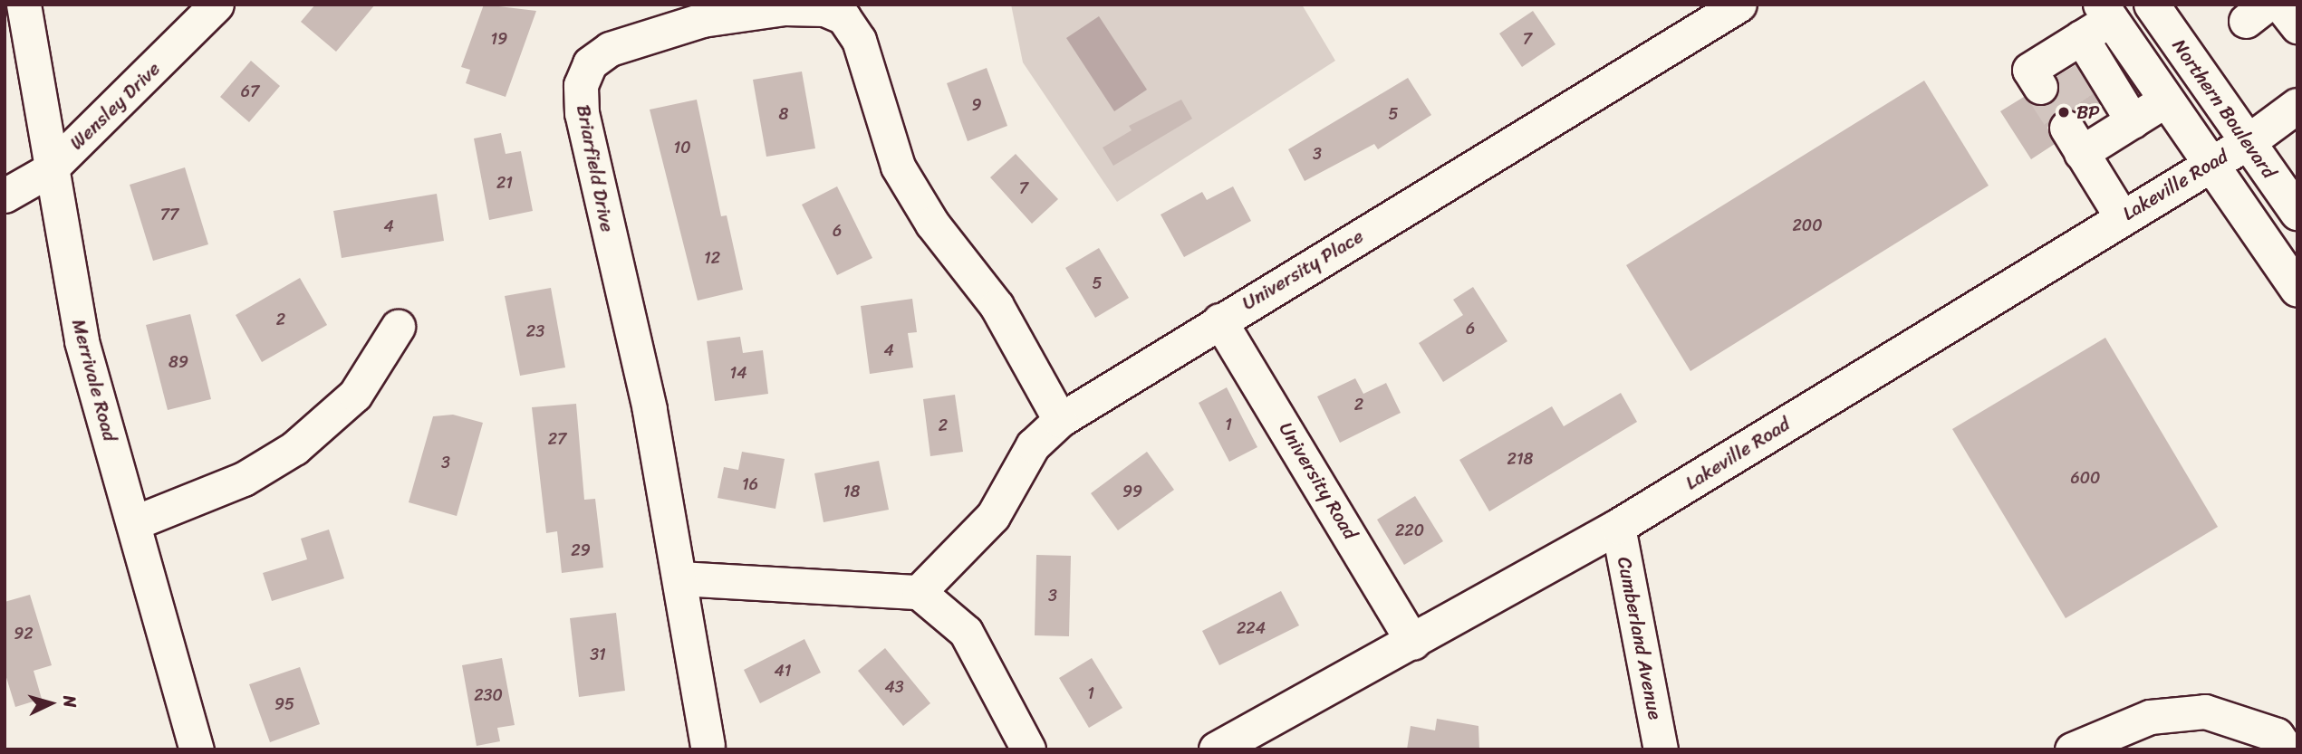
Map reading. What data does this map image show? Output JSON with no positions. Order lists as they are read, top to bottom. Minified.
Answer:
{"streets":{"main road":["Northern Boulevard","Lakeville Road"],"street":["Wensley Drive","Briarfield Drive","University Place","Merrivale Road","University Road","Cumberland Avenue"]},"crossings":[["Wensley Drive","Merrivale Road"],["Northern Boulevard","Lakeville Road"],["Briarfield Drive","University Place"],["Lakeville Road","University Road"],["Lakeville Road","Cumberland Avenue"],["University Place","University Road"]],"places":["BP"],"house_numbers":["19","7","67","9","8","5","10","3","21","7","77","200","4","6","12","5","2","6","23","4","89","14","2","1","2","27","218","3","600","16","18","99","220","29","3","224","92","31","41","43","1","230","95"],"north":"right"}
